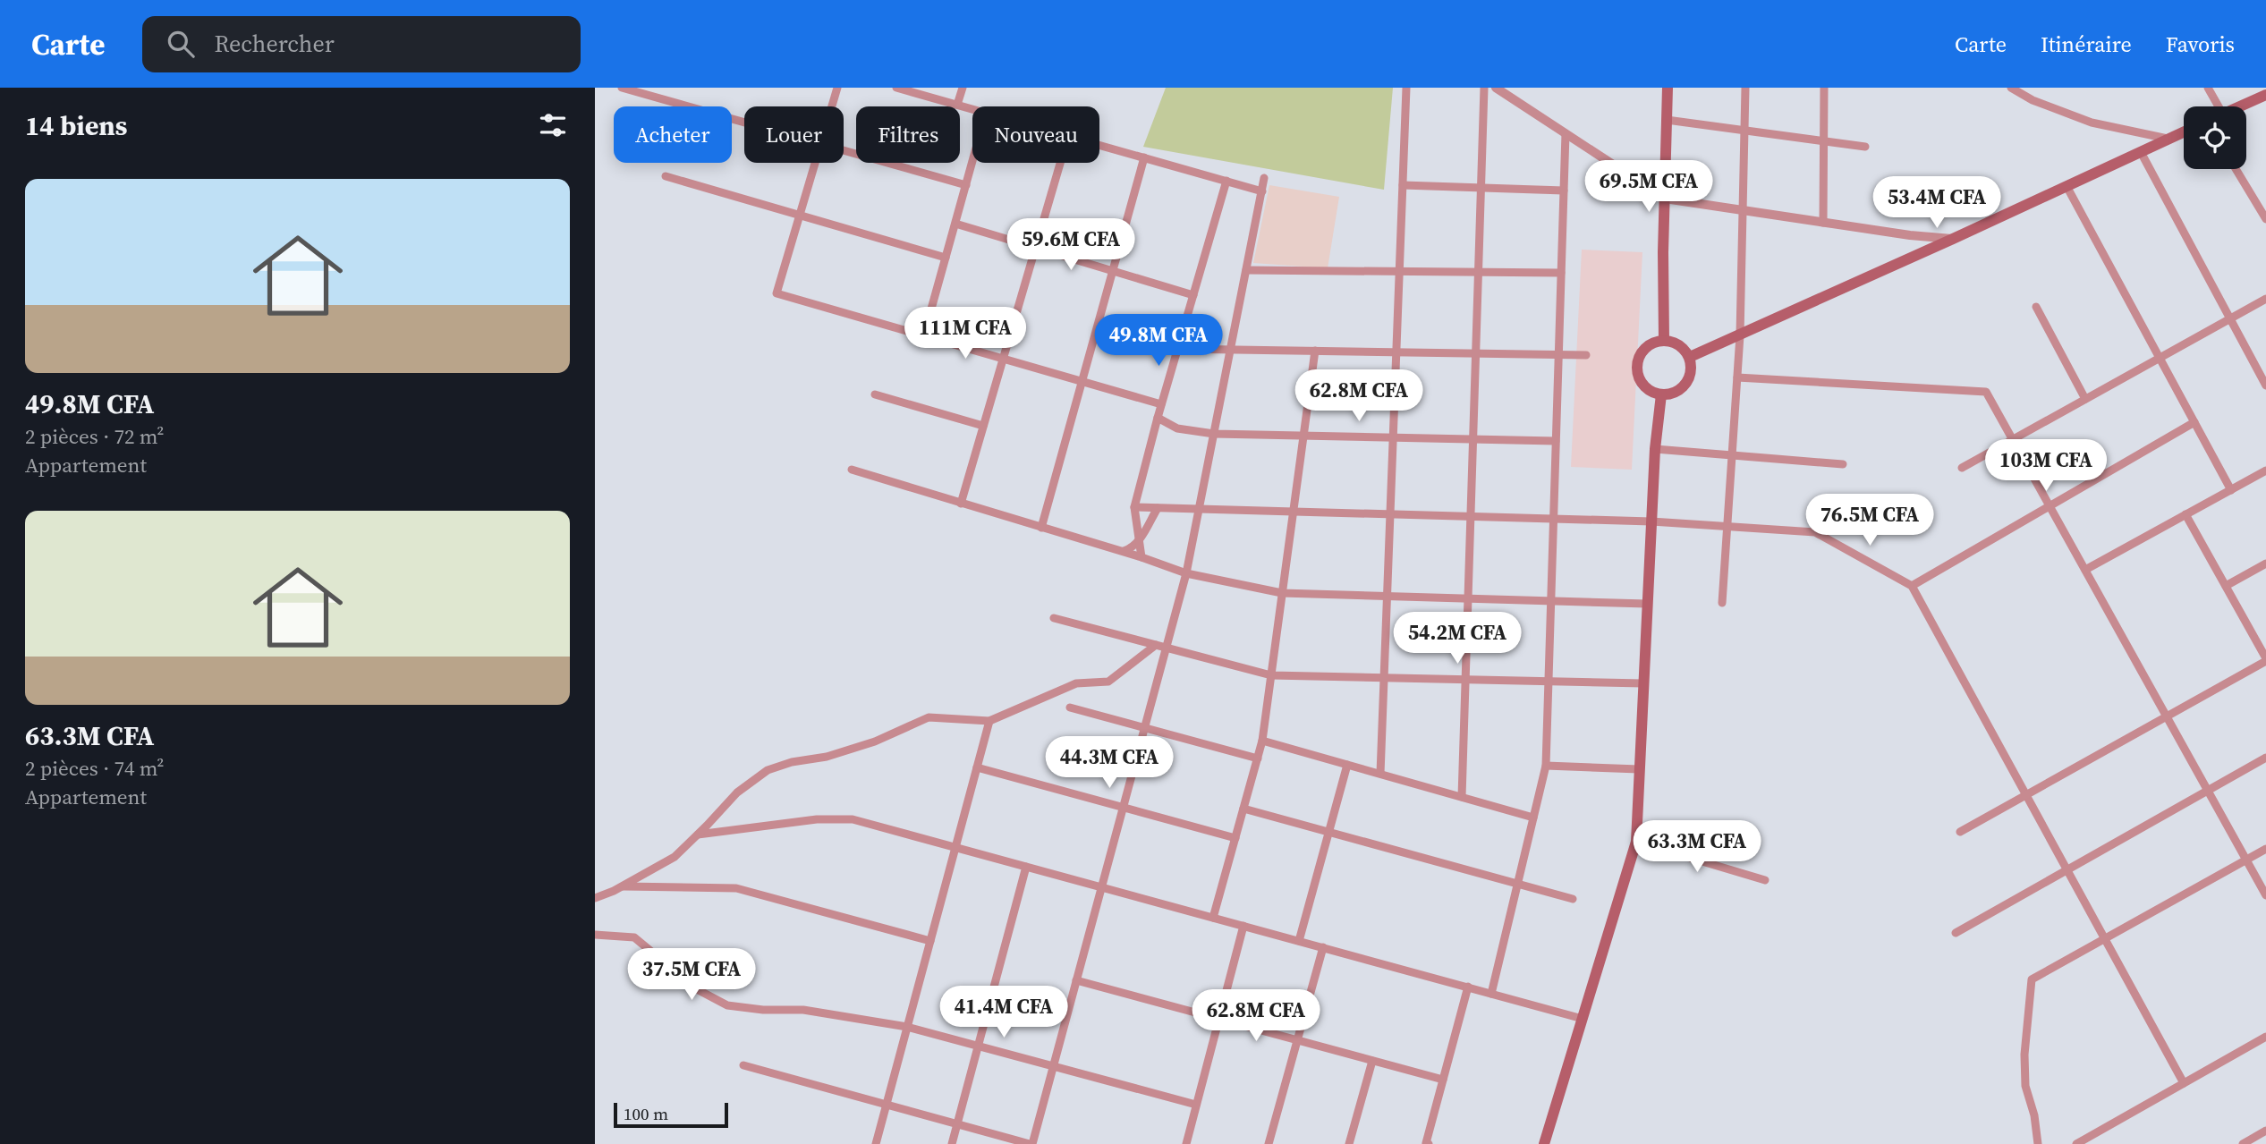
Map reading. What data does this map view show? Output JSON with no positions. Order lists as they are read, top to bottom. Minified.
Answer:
{"scale_bar":"100 m","page":{"header":"Carte","search":"Rechercher","nav":["Carte","Itinéraire","Favoris"],"heading":"14 biens","chip":["Acheter","Louer","Filtres","Nouveau"],"price":["69.5M CFA","53.4M CFA","59.6M CFA","111M CFA","49.8M CFA","62.8M CFA","103M CFA","76.5M CFA","54.2M CFA","44.3M CFA","63.3M CFA","37.5M CFA","41.4M CFA","62.8M CFA"],"list":[{"name":"49.8M CFA","note":"2 pièces · 72 m² · Appartement"},{"name":"63.3M CFA","note":"2 pièces · 74 m² · Appartement"}],"scale":"100 m"}}
